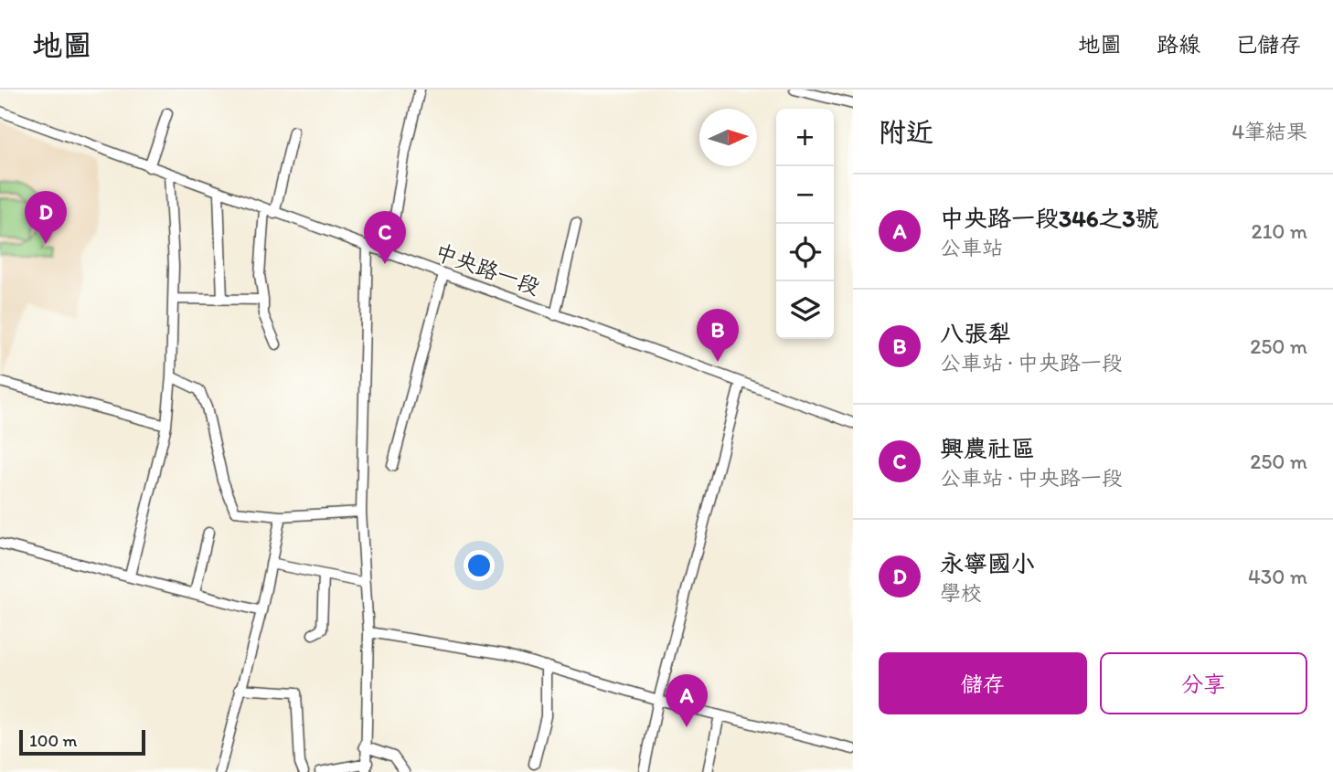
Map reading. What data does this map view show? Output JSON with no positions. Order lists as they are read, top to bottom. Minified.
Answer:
{"streets":{"street":["中央路一段"]},"scale_bar":"100 m","north":"right","page":{"header":"地圖","nav":["地圖","路線","已儲存"],"heading":["附近","4筆結果"],"map_buttons":["+","−"],"list":[{"mark":"A","name":"中央路一段346之3號","note":"公車站","value":"210 m"},{"mark":"B","name":"八張犁","note":"公車站 · 中央路一段","value":"250 m"},{"mark":"C","name":"興農社區","note":"公車站 · 中央路一段","value":"250 m"},{"mark":"D","name":"永寧國小","note":"學校","value":"430 m"}],"pins":["D","C","B","A"],"buttons":["儲存","分享"],"scale":"100 m"}}
